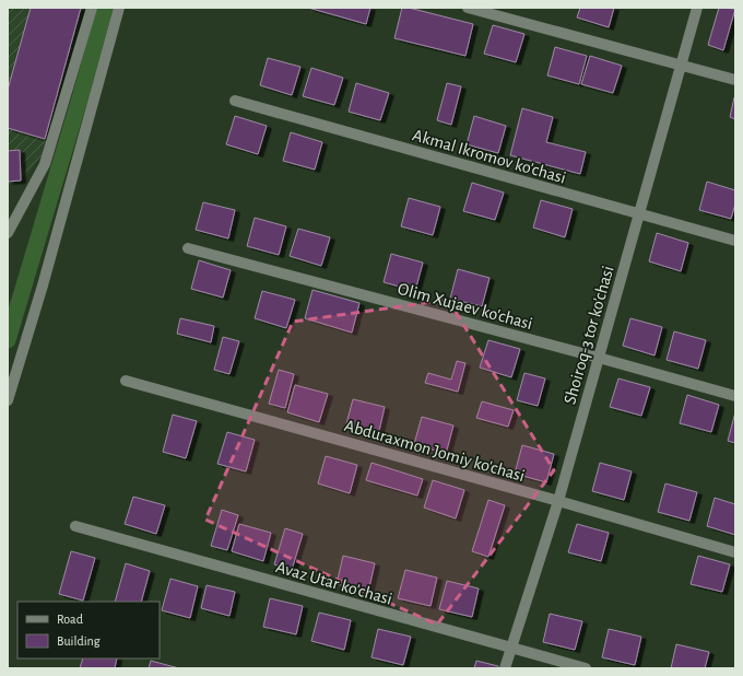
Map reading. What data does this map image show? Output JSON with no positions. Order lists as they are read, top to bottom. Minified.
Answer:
{"streets":{"street":["Akmal Ikromov ko'chasi","Olim Xujaev ko'chasi","Shoiroq-3 tor ko'chasi","Abduraxmon Jomiy ko'chasi","Avaz Utar ko'chasi"]},"crossings":[["Akmal Ikromov ko'chasi","Shoiroq-3 tor ko'chasi"],["Olim Xujaev ko'chasi","Shoiroq-3 tor ko'chasi"],["Shoiroq-3 tor ko'chasi","Abduraxmon Jomiy ko'chasi"],["Shoiroq-3 tor ko'chasi","Avaz Utar ko'chasi"]],"legend":["Road","Building"]}
